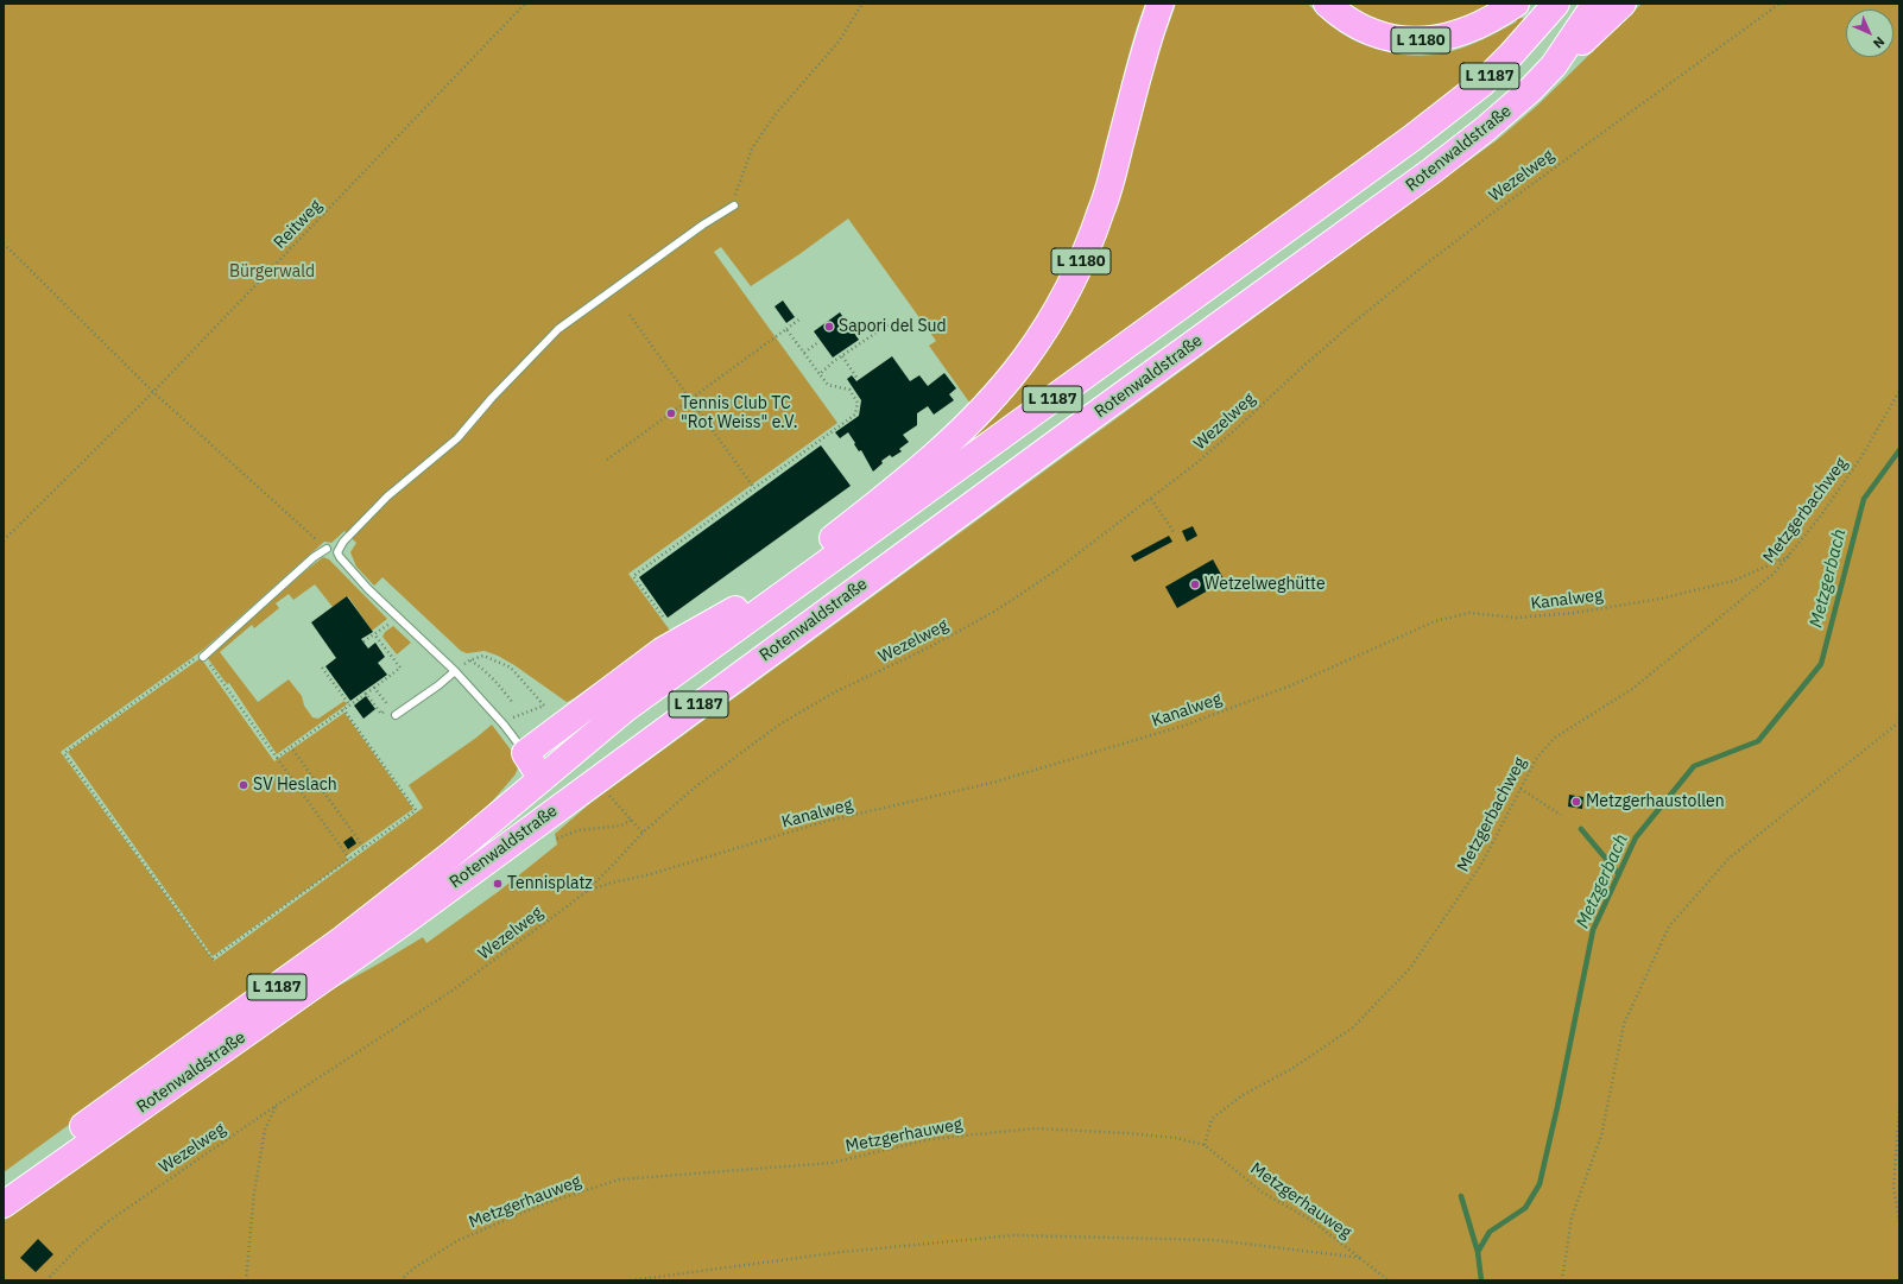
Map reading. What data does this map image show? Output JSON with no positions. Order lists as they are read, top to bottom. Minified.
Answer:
{"streets":{"highway":["L 1180","L 1187","Rotenwaldstraße"],"path":["Wezelweg","Reitweg","Metzgerbachweg","Kanalweg","Metzgerhauweg"]},"crossings":[["L 1180","Rotenwaldstraße"],["Wezelweg","Kanalweg"],["Metzgerbachweg","Kanalweg"],["Metzgerbachweg","Metzgerhauweg"]],"water":["Metzgerbach"],"parks":["Bürgerwald"],"places":["Sapori del Sud","Tennis Club TC \"Rot Weiss\" e.V.","Wetzelweghütte","SV Heslach","Metzgerhaustollen","Tennisplatz"],"north":"bottom right"}
